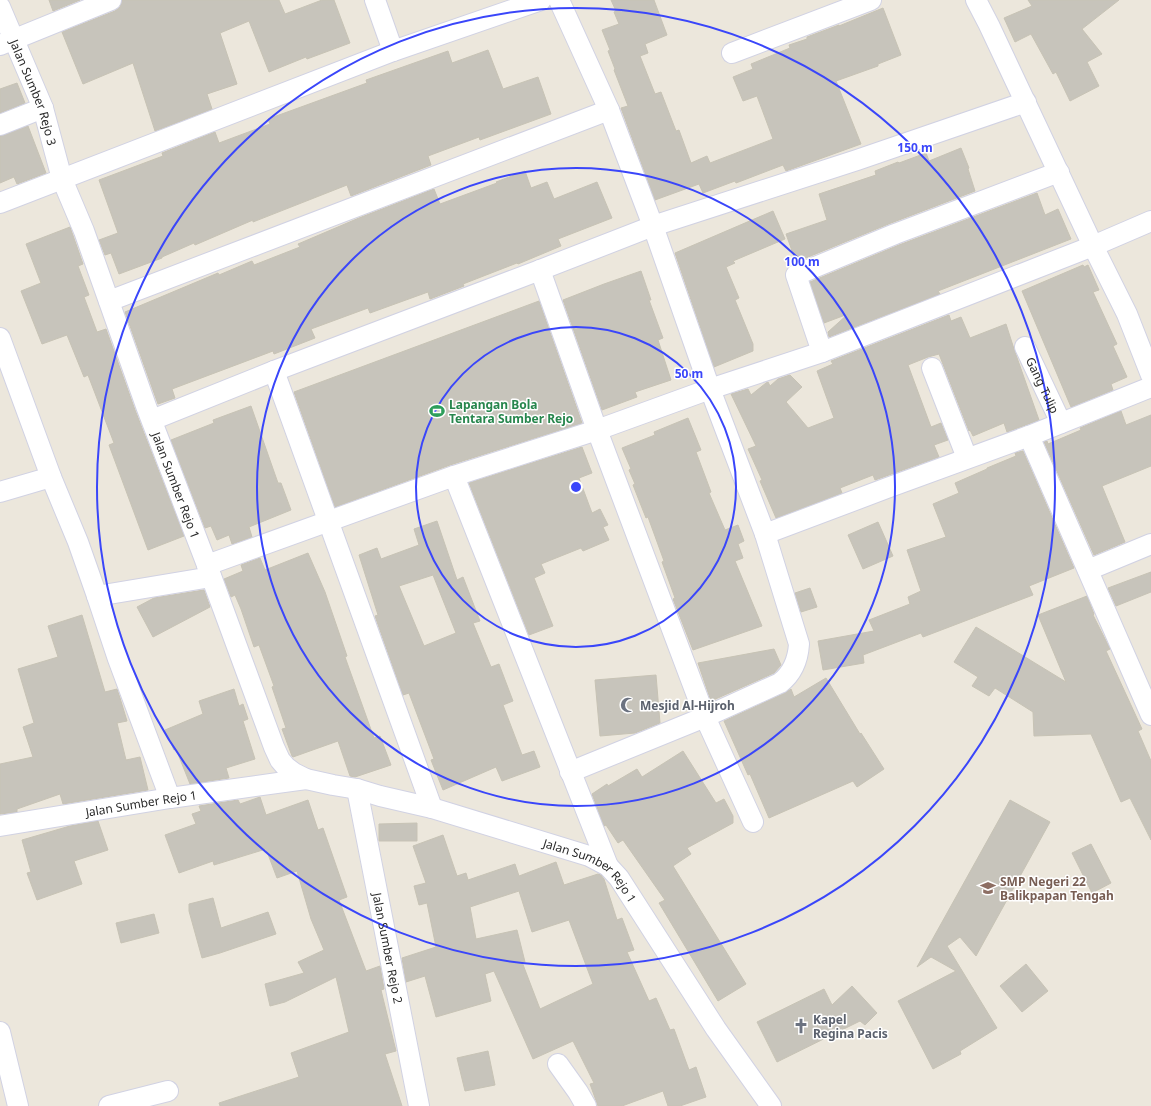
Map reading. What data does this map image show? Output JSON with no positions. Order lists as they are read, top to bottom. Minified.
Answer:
{"streets":{"street":["Jalan Sumber Rejo 3","Gang Tulip","Jalan Sumber Rejo 1","Jalan Sumber Rejo 2"]},"crossings":[["Jalan Sumber Rejo 3","Jalan Sumber Rejo 1"],["Jalan Sumber Rejo 1","Jalan Sumber Rejo 2"]],"places":{"sports":["Lapangan Bola Tentara Sumber Rejo"],"mosque":["Mesjid Al-Hijroh"],"school or university":["SMP Negeri 22 Balikpapan Tengah"],"church":["Kapel Regina Pacis"]},"rings":["150 m","100 m","50 m"]}
